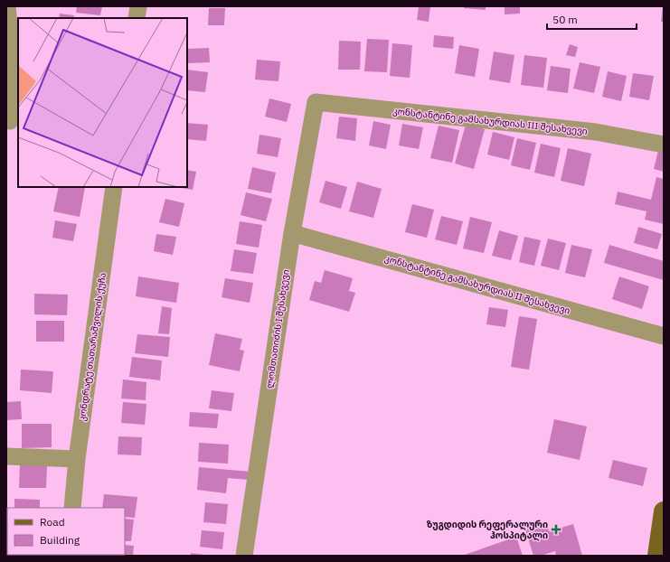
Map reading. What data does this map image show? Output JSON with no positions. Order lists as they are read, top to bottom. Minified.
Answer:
{"streets":{"street":["კონსტანტინე გამსახურდიას III შესახვევი","კონსტანტინე გამსახურდიას II შესახვევი","ლომთათიძის I შესახვევი","კონდრატე თათარაშვილის ქუჩა"]},"crossings":[["კონსტანტინე გამსახურდიას III შესახვევი","ლომთათიძის I შესახვევი"],["კონსტანტინე გამსახურდიას II შესახვევი","ლომთათიძის I შესახვევი"]],"places":{"health":["ზუგდიდის რეფერალური ჰოსპიტალი"]},"legend":["Road","Building"],"scale_bar":"50 m"}
